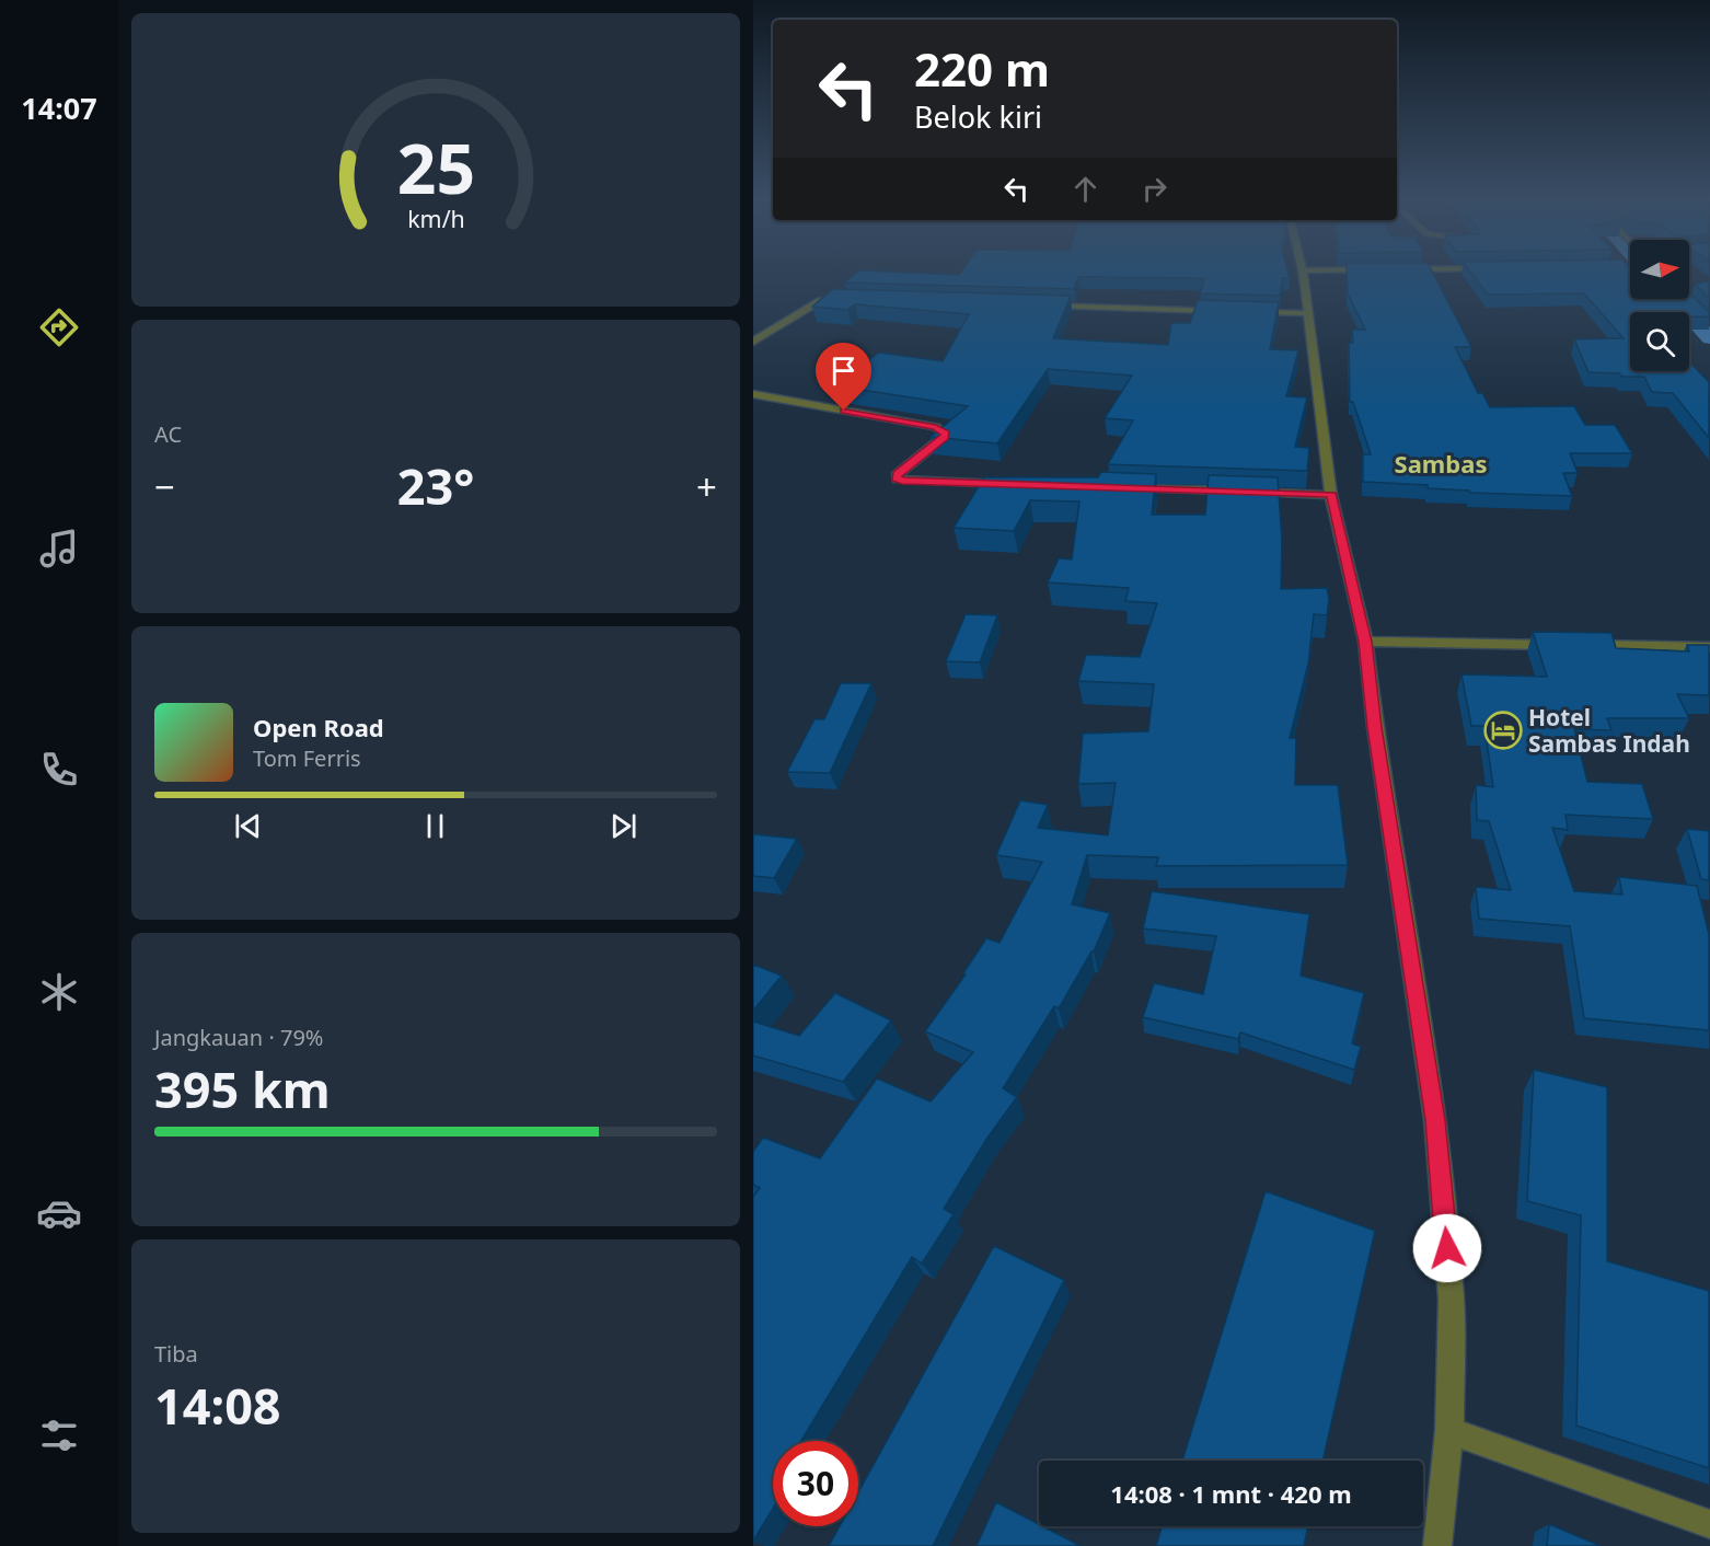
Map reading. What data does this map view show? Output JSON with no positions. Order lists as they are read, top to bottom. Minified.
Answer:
{"districts":["Sambas"],"places":{"hotel":["Hotel Sambas Indah"]},"north":"right","page":{"tabs":"14:07","turn":["220 m","Belok kiri"],"tile":["AC",["Jangkauan · 79%","395 km"],["Tiba","14:08"]],"heat":["−","23°","+"],"song":["Open Road","Tom Ferris"],"limit":"30","trip":"14:08 · 1 mnt · 420 m","gauge":["25","km/h"]}}
